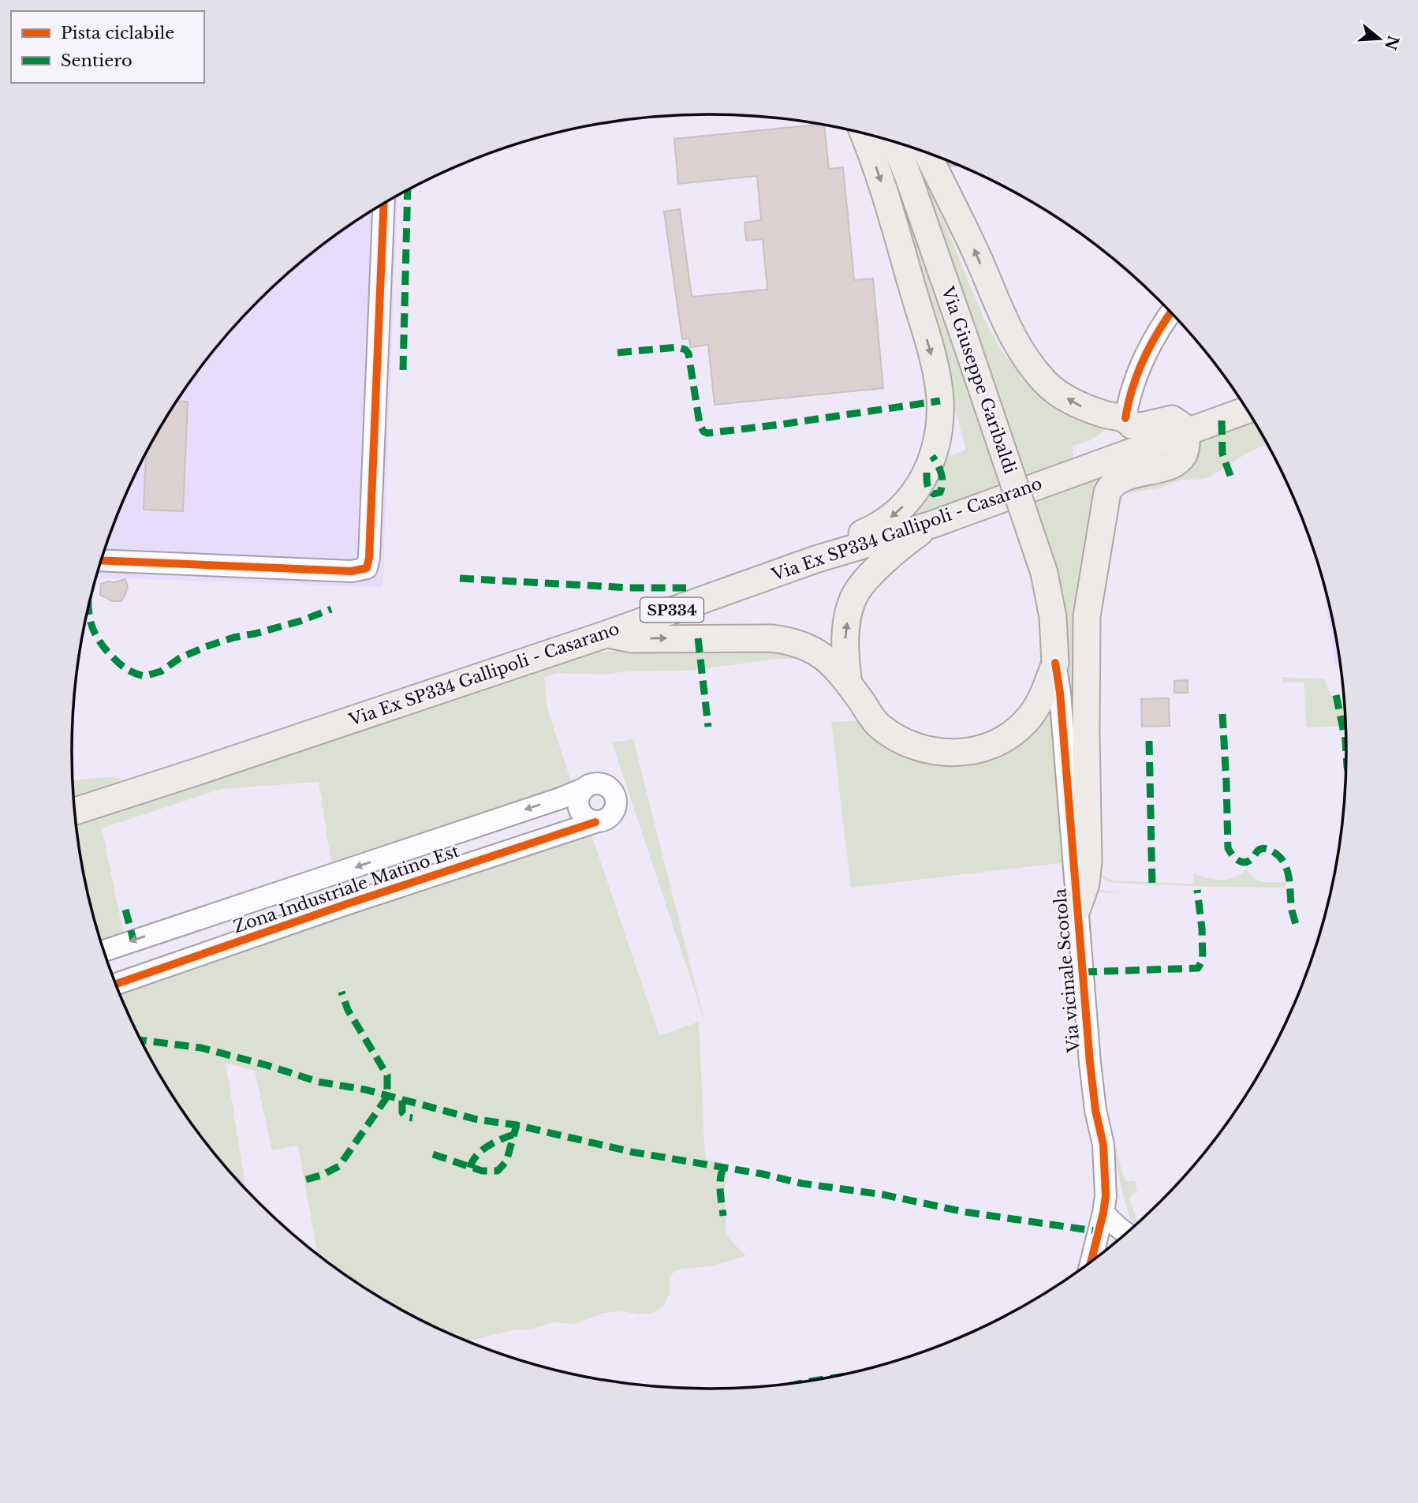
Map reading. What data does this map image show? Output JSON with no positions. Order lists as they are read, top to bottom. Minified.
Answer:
{"streets":{"main road":["Via Giuseppe Garibaldi","Via Ex SP334 Gallipoli - Casarano","SP334"],"street":["Zona Industriale Matino Est","Via vicinale Scotola"]},"crossings":[["Via Giuseppe Garibaldi","Via vicinale Scotola"]],"legend":["Pista ciclabile","Sentiero"],"north":"right"}
